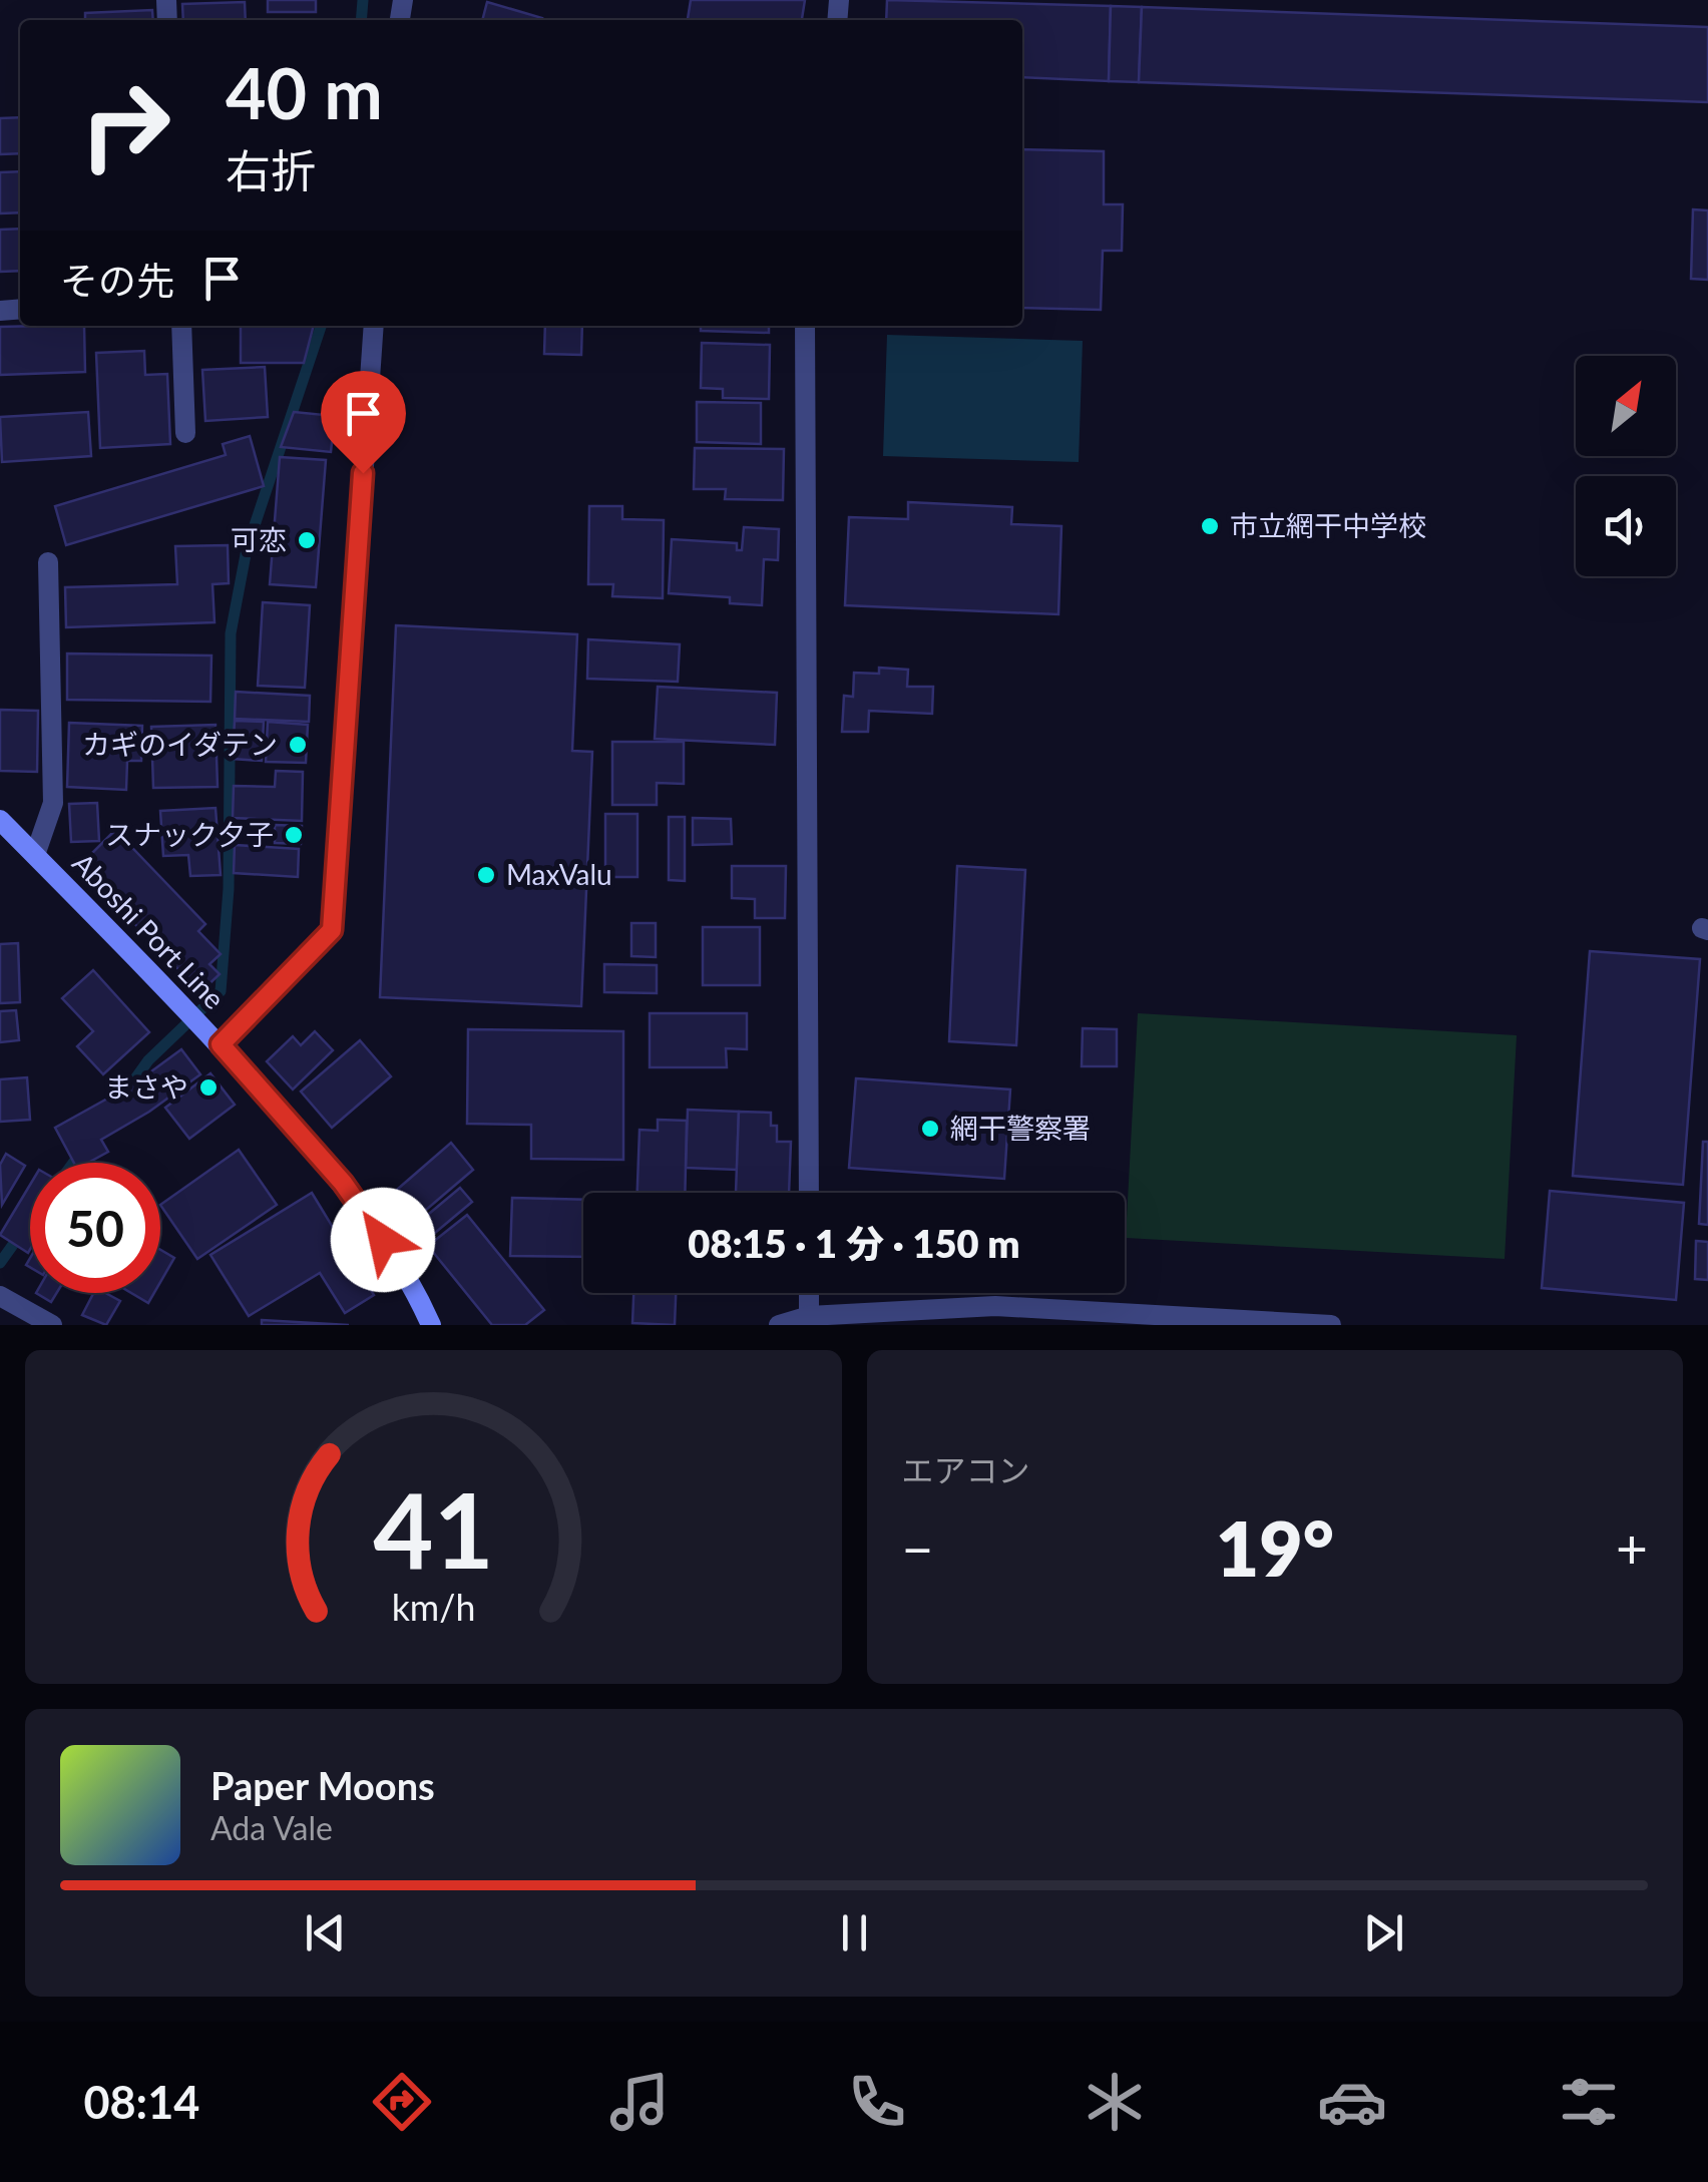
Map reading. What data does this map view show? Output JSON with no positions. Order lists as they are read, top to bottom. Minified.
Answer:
{"streets":{"main road":["Aboshi Port Line"]},"places":["市立網干中学校","可恋","カギのイダテン","スナック夕子","MaxValu","まさや","網干警察署"],"north":"top right","page":{"turn":["40 m","右折"],"then":"その先","limit":"50","trip":"08:15 · 1 分 · 150 m","tile":"エアコン","heat":["−","19°","+"],"song":["Paper Moons","Ada Vale"],"tabs":"08:14","gauge":["41","km/h"]}}
